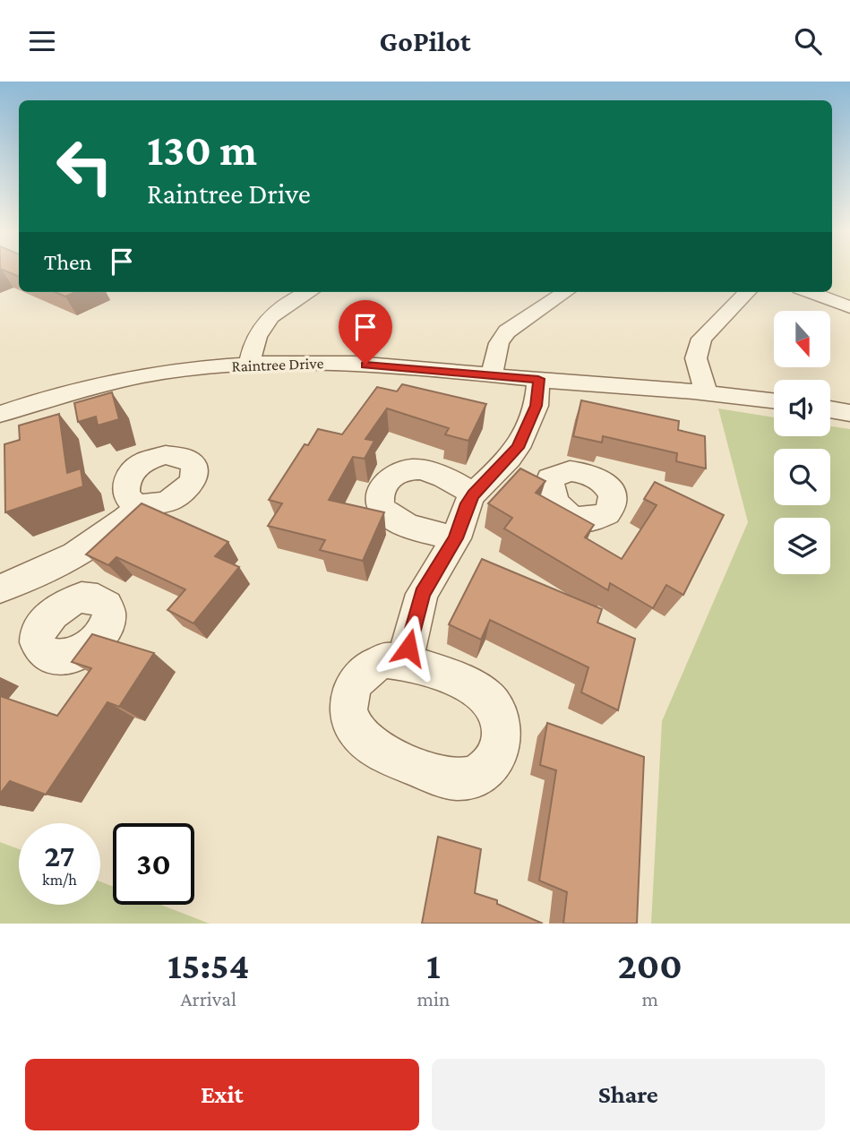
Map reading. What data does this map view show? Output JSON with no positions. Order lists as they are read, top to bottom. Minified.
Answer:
{"streets":{"street":["Raintree Drive"]},"north":"bottom","page":{"header":"GoPilot","turn":["130 m","Raintree Drive"],"then":"Then","speed":"27 km/h","limit":"30","eta":["15:54","Arrival","1","min","200","m"],"buttons":["Exit","Share"]}}
